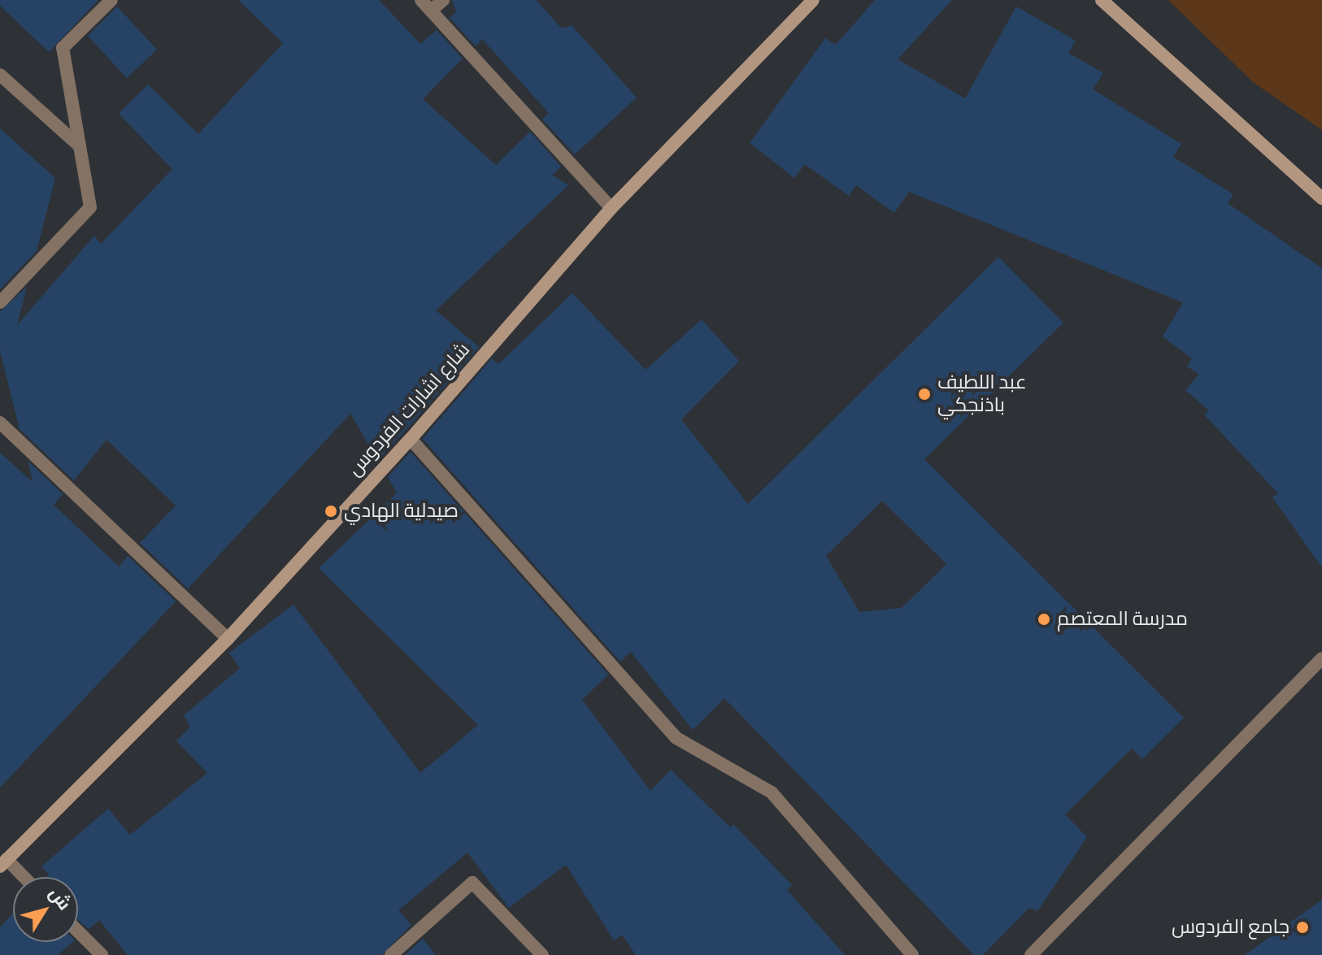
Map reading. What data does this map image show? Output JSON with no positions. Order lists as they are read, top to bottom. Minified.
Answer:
{"streets":{"street":["شارع اشارات الفردوس"]},"places":["عبد اللطيف باذنجكي","صيدلية الهادي","مدرسة المعتصم","جامع الفردوس"],"north":"top right"}
